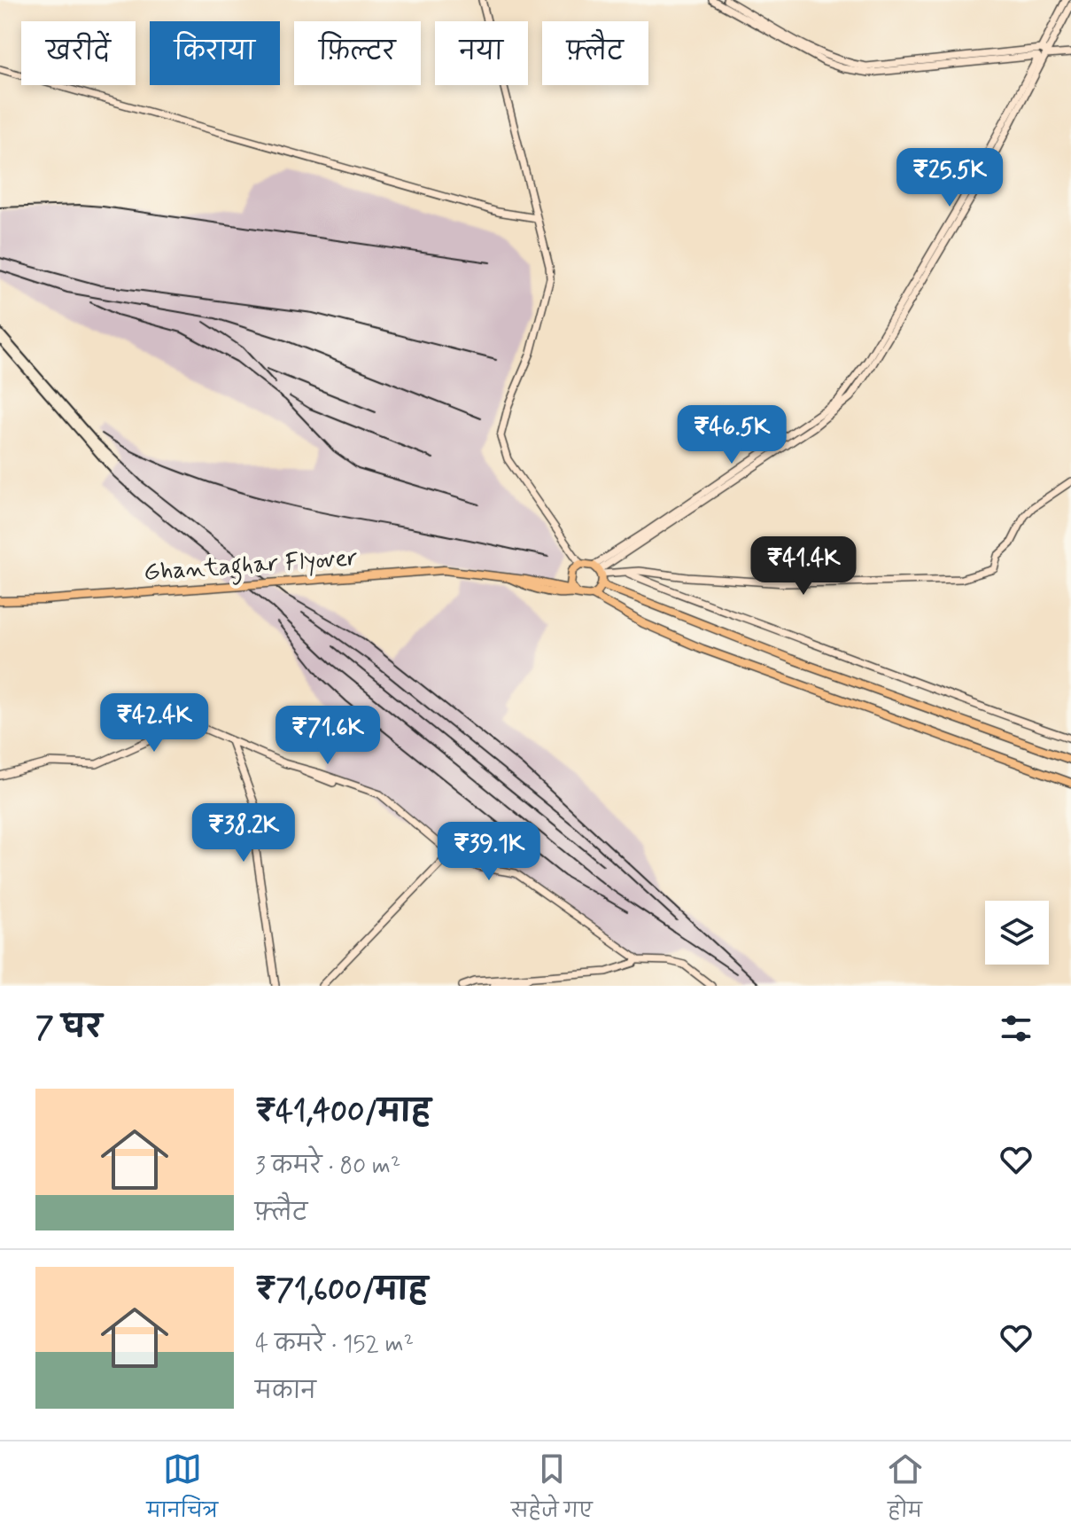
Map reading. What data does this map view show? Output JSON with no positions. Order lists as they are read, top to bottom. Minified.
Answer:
{"streets":{"main road":["Ghantaghar Flyover"]},"page":{"chip":["खरीदें","किराया","फ़िल्टर","नया","फ़्लैट"],"price":["₹25.5K","₹46.5K","₹41.4K","₹42.4K","₹71.6K","₹38.2K","₹39.1K"],"heading":"7 घर","list":[{"name":"₹41,400/माह","note":"3 कमरे · 80 m² · फ़्लैट"},{"name":"₹71,600/माह","note":"4 कमरे · 152 m² · मकान"}],"tabs":["मानचित्र","सहेजे गए","होम"]}}
